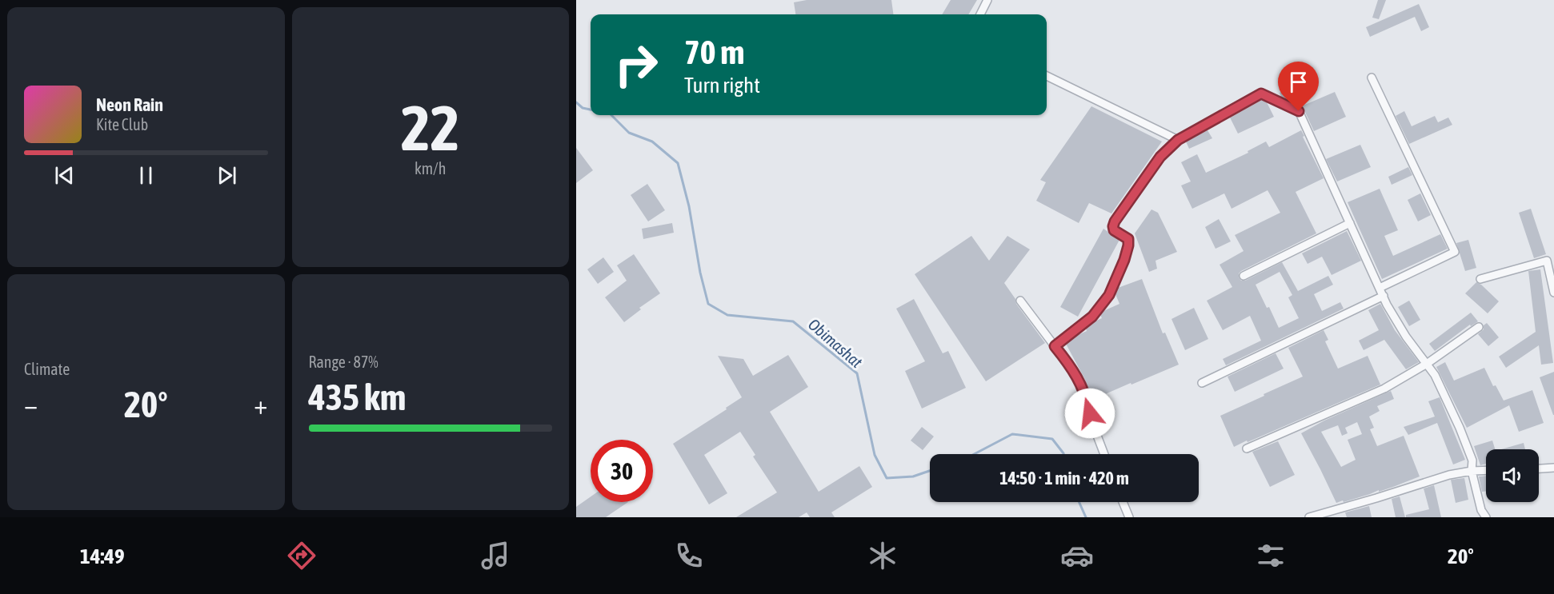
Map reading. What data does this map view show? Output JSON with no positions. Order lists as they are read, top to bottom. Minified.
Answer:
{"water":["Obimashat"],"page":{"tile":[["22","km/h"],"Climate",["Range · 87%","435 km"]],"turn":["70 m","Turn right"],"song":["Neon Rain","Kite Club"],"heat":["−","20°","+"],"limit":"30","trip":"14:50 · 1 min · 420 m","tabs":["14:49","20°"]}}
